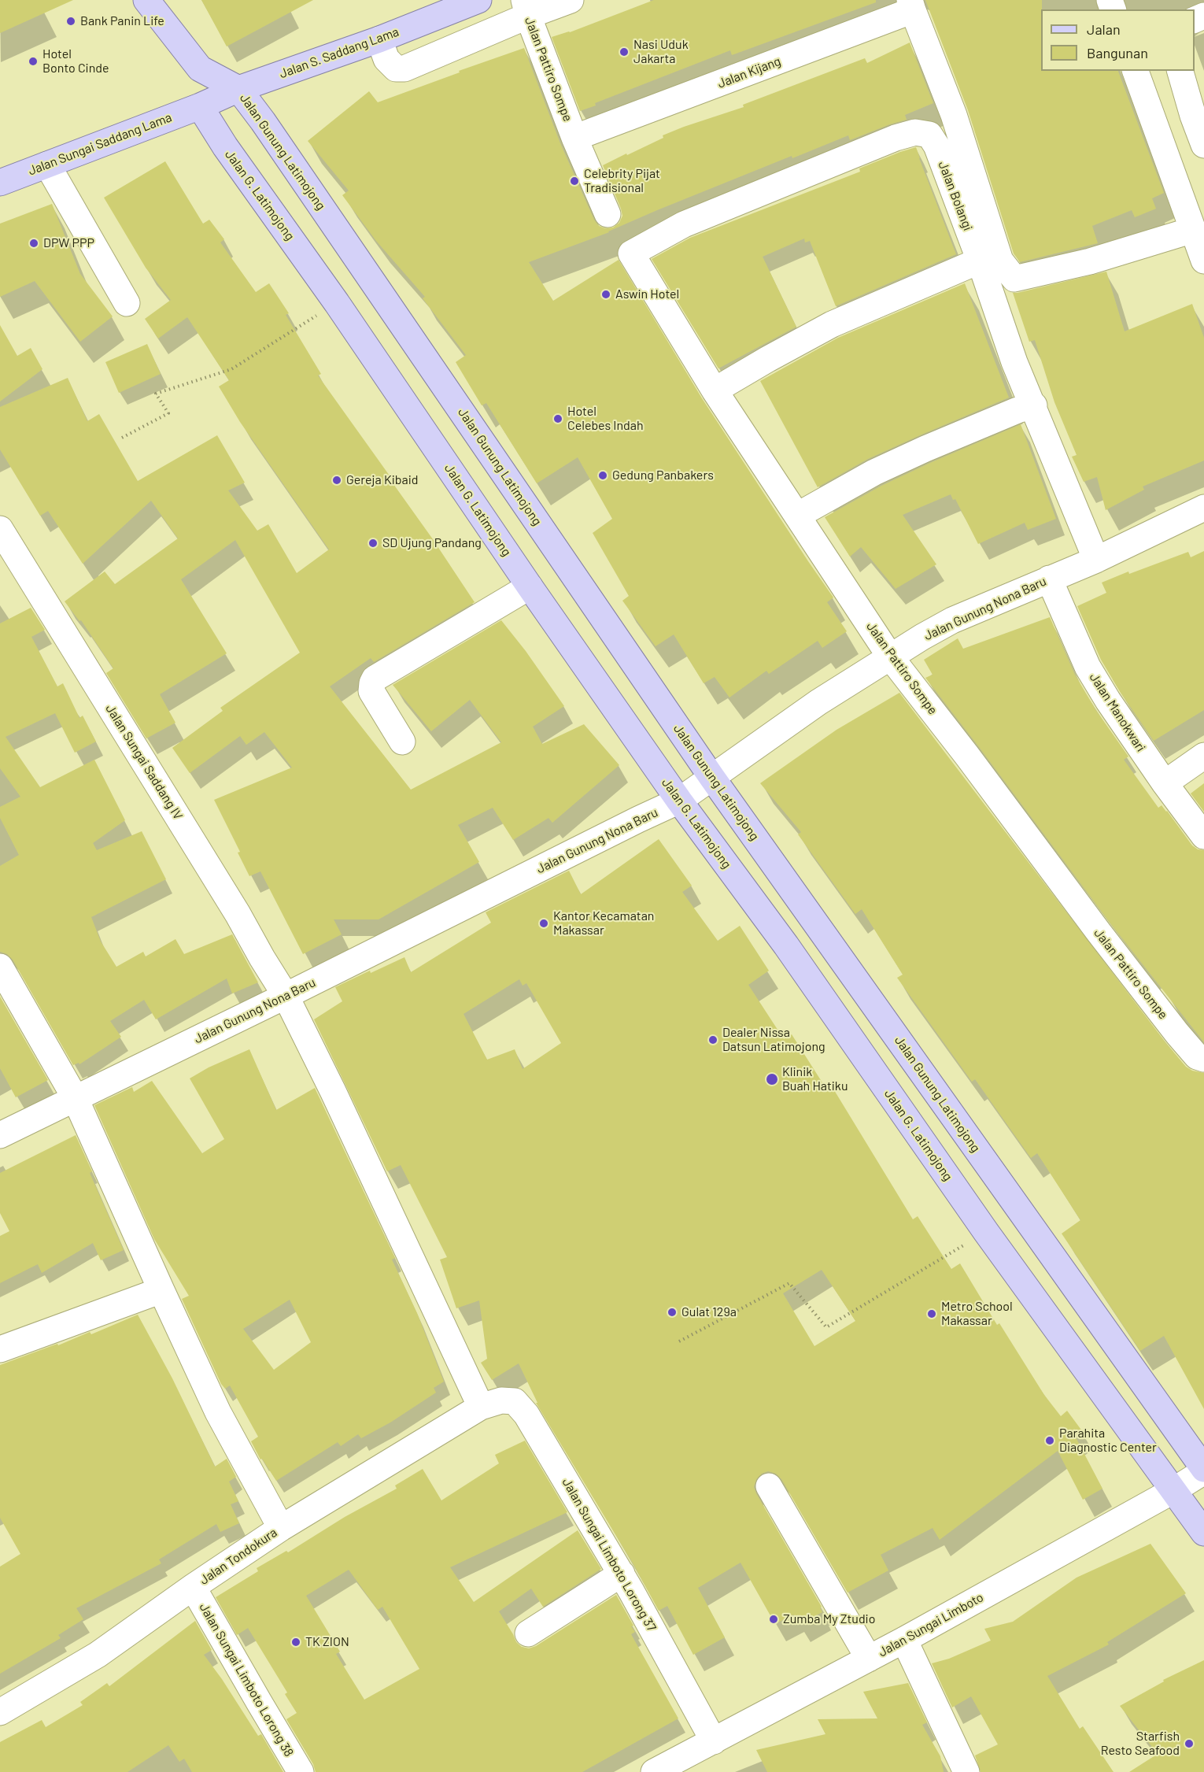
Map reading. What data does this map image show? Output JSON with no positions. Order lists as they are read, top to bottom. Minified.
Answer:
{"streets":{"main road":["Jalan S. Saddang Lama","Jalan Sungai Saddang Lama","Jalan Gunung Latimojong","Jalan G. Latimojong"],"street":["Jalan Pattiro Sompe","Jalan Kijang","Jalan Bolangi","Jalan Gunung Nona Baru","Jalan Manokwari","Jalan Sungai Saddang IV","Jalan Sungai Limboto Lorong 37","Jalan Tondokura","Jalan Sungai Limboto","Jalan Sungai Limboto Lorong 38"]},"crossings":[["Jalan S. Saddang Lama","Jalan Sungai Saddang Lama"],["Jalan S. Saddang Lama","Jalan Gunung Latimojong"],["Jalan S. Saddang Lama","Jalan G. Latimojong"],["Jalan Pattiro Sompe","Jalan Kijang"],["Jalan Pattiro Sompe","Jalan Bolangi"],["Jalan Pattiro Sompe","Jalan Gunung Nona Baru"],["Jalan Kijang","Jalan Bolangi"],["Jalan Sungai Saddang Lama","Jalan G. Latimojong"],["Jalan Gunung Latimojong","Jalan Gunung Nona Baru"],["Jalan Gunung Latimojong","Jalan Sungai Limboto"],["Jalan G. Latimojong","Jalan Gunung Nona Baru"],["Jalan G. Latimojong","Jalan Sungai Limboto"],["Jalan Bolangi","Jalan Gunung Nona Baru"],["Jalan Gunung Nona Baru","Jalan Manokwari"],["Jalan Gunung Nona Baru","Jalan Sungai Saddang IV"],["Jalan Sungai Saddang IV","Jalan Sungai Limboto Lorong 37"],["Jalan Sungai Saddang IV","Jalan Tondokura"],["Jalan Sungai Limboto Lorong 37","Jalan Tondokura"],["Jalan Sungai Limboto Lorong 37","Jalan Sungai Limboto"],["Jalan Tondokura","Jalan Sungai Limboto Lorong 38"]],"places":["Bank Panin Life","Nasi Uduk Jakarta","Hotel Bonto Cinde","Celebrity Pijat Tradisional","DPW PPP","Aswin Hotel","Hotel Celebes Indah","Gedung Panbakers","Gereja Kibaid","SD Ujung Pandang","Kantor Kecamatan Makassar","Dealer Nissa Datsun Latimojong","Klinik Buah Hatiku","Gulat 129a","Metro School Makassar","Parahita Diagnostic Center","Zumba My Ztudio","TK ZION","Starfish Resto Seafood"],"legend":["Jalan","Bangunan"]}
